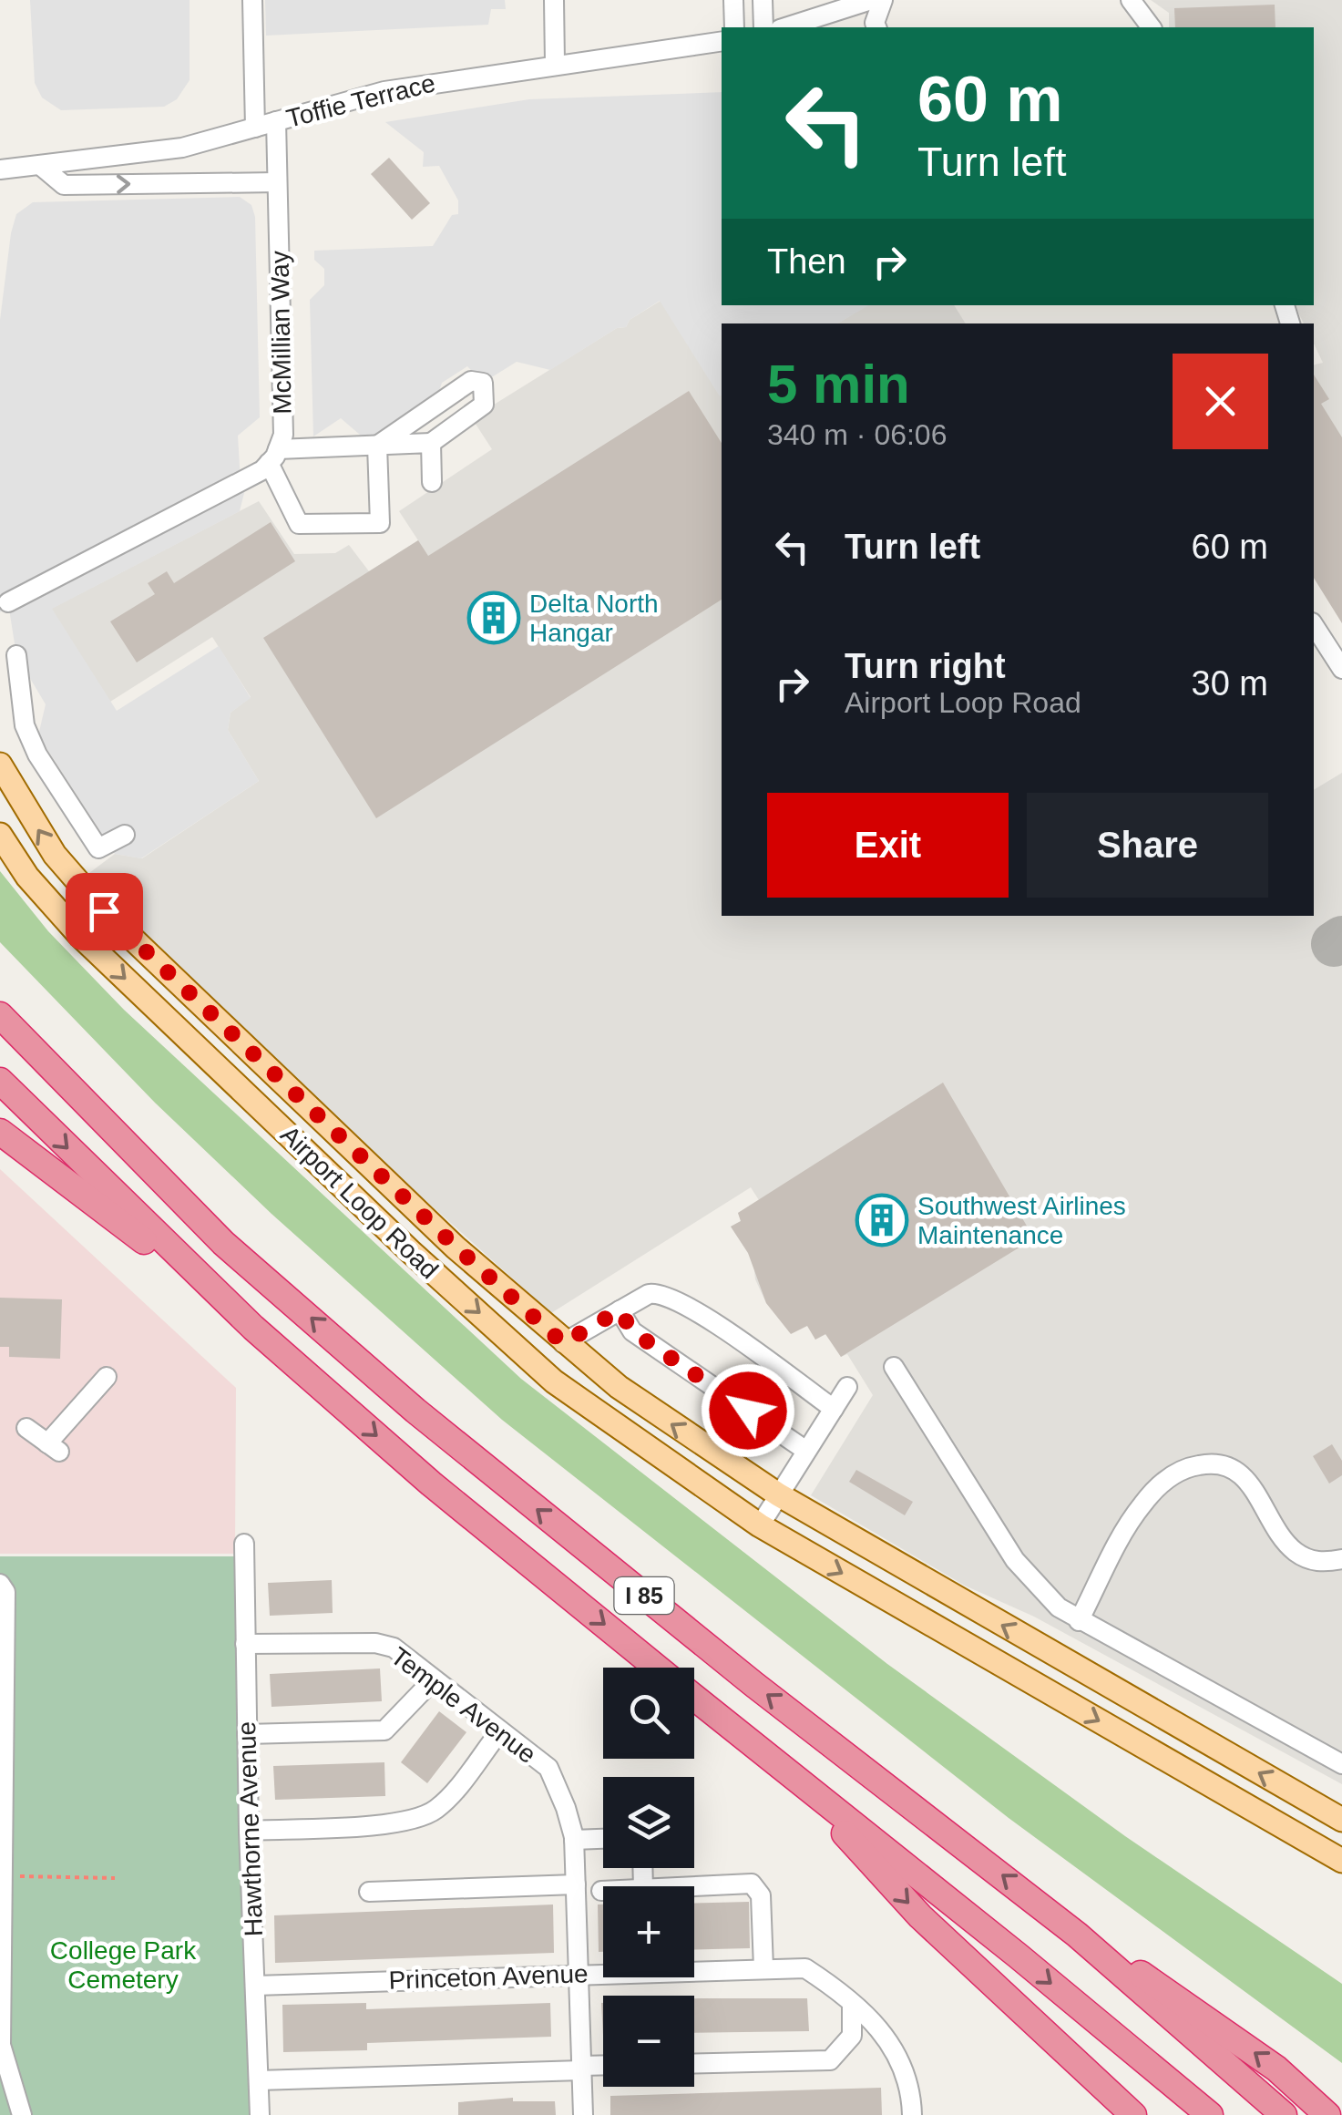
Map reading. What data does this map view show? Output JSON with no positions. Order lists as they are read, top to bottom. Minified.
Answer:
{"streets":{"highway":["I 85"],"main road":["Airport Loop Road"],"street":["Toffie Terrace","McMillian Way","Temple Avenue","Hawthorne Avenue","Princeton Avenue"]},"crossings":[["Toffie Terrace","McMillian Way"],["Temple Avenue","Hawthorne Avenue"],["Temple Avenue","Princeton Avenue"],["Hawthorne Avenue","Princeton Avenue"]],"parks":["College Park Cemetery"],"places":{"building":["Delta North Hangar","Southwest Airlines Maintenance"]},"page":{"turn":["60 m","Turn left"],"then":"Then","heading":["5 min","340 m · 06:06"],"list":[{"name":"Turn left","value":"60 m"},{"name":"Turn right","note":"Airport Loop Road","value":"30 m"}],"buttons":["Exit","Share"],"map_buttons":["+","−"]}}
